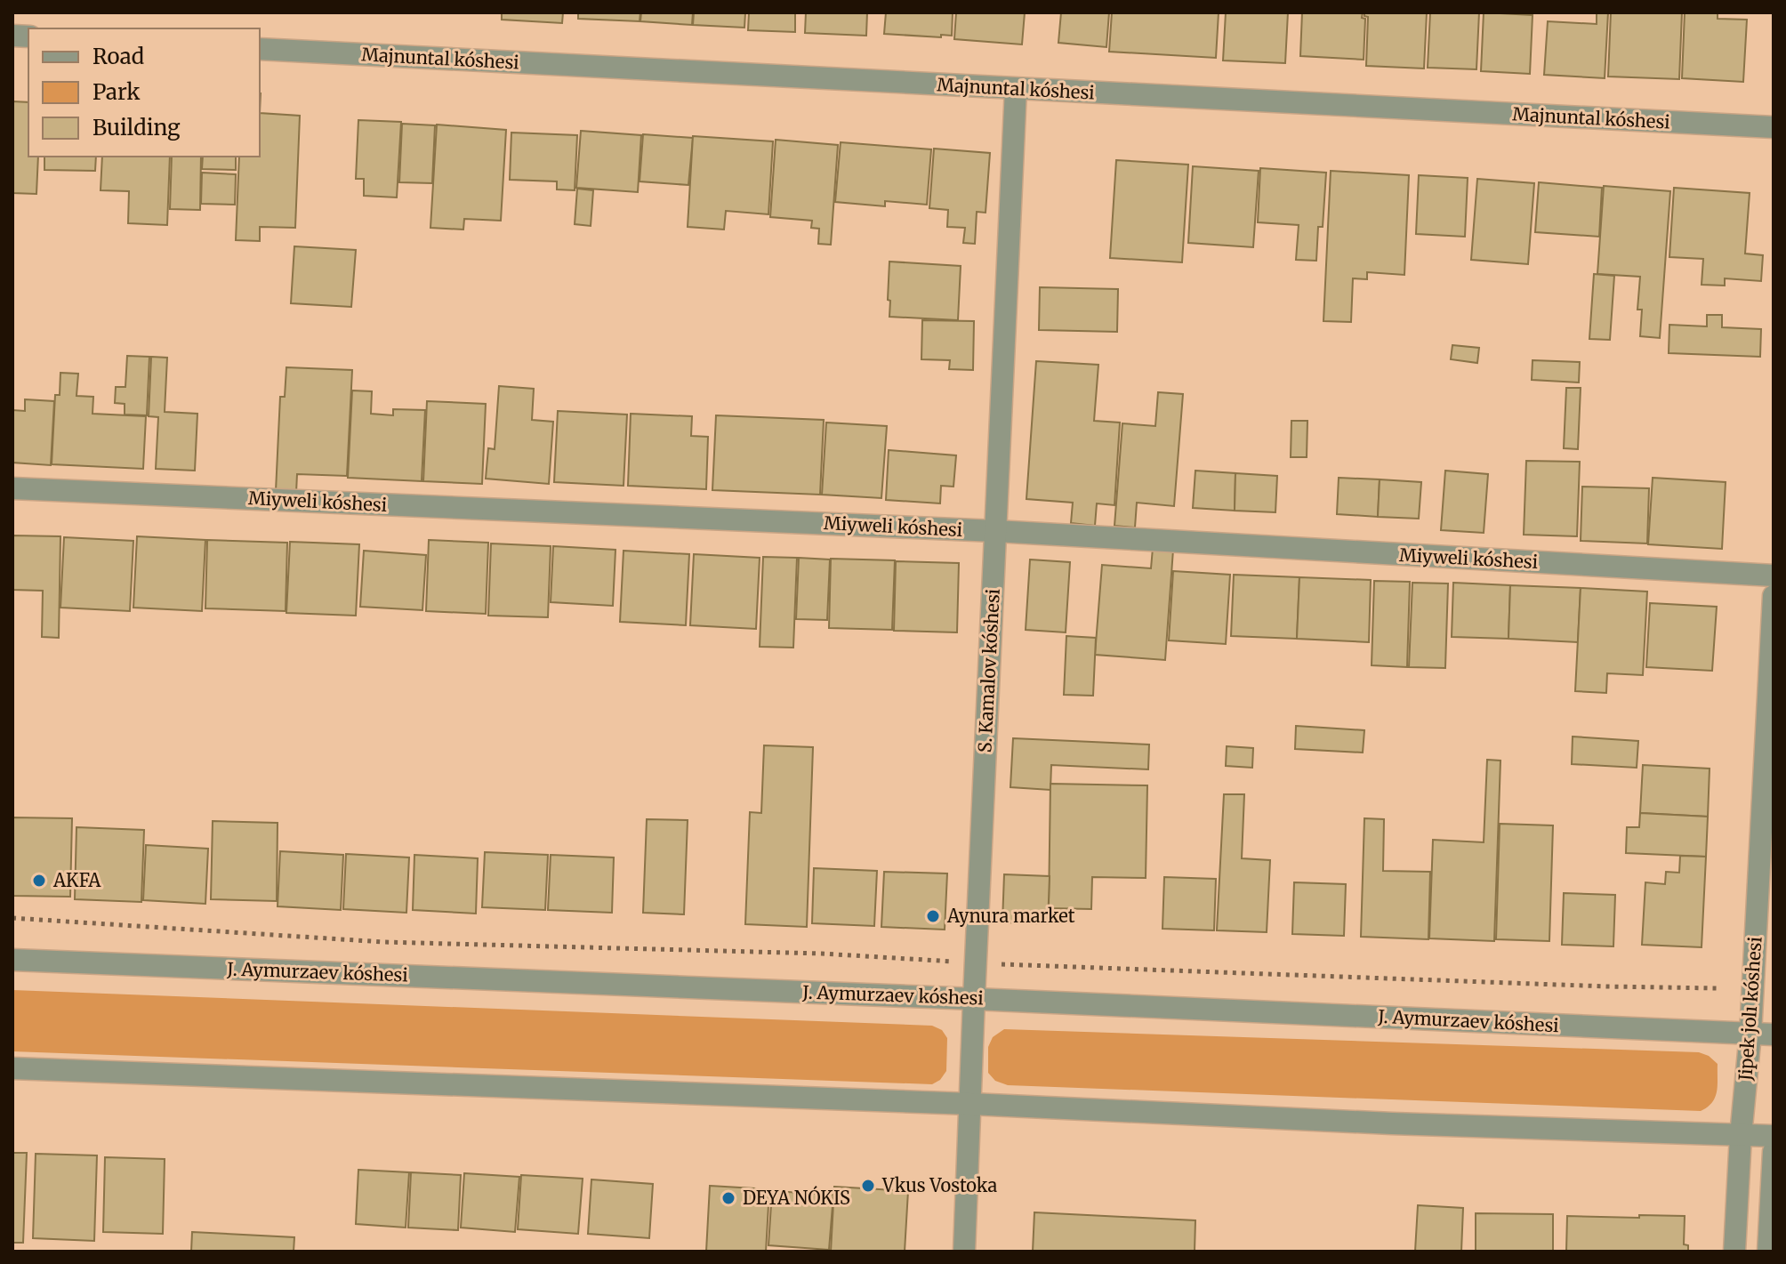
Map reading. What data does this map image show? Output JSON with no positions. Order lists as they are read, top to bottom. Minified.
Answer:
{"streets":{"street":["Majnuntal kóshesi","Miyweli kóshesi","S. Kamalov kóshesi","J. Aymurzaev kóshesi","Jipek jolı kóshesi"]},"crossings":[["Majnuntal kóshesi","S. Kamalov kóshesi"],["Miyweli kóshesi","S. Kamalov kóshesi"],["S. Kamalov kóshesi","J. Aymurzaev kóshesi"],["J. Aymurzaev kóshesi","Jipek jolı kóshesi"]],"places":["AKFA","Aynura market","Vkus Vostoka","DEYA NÓKIS"],"legend":["Road","Park","Building"]}
